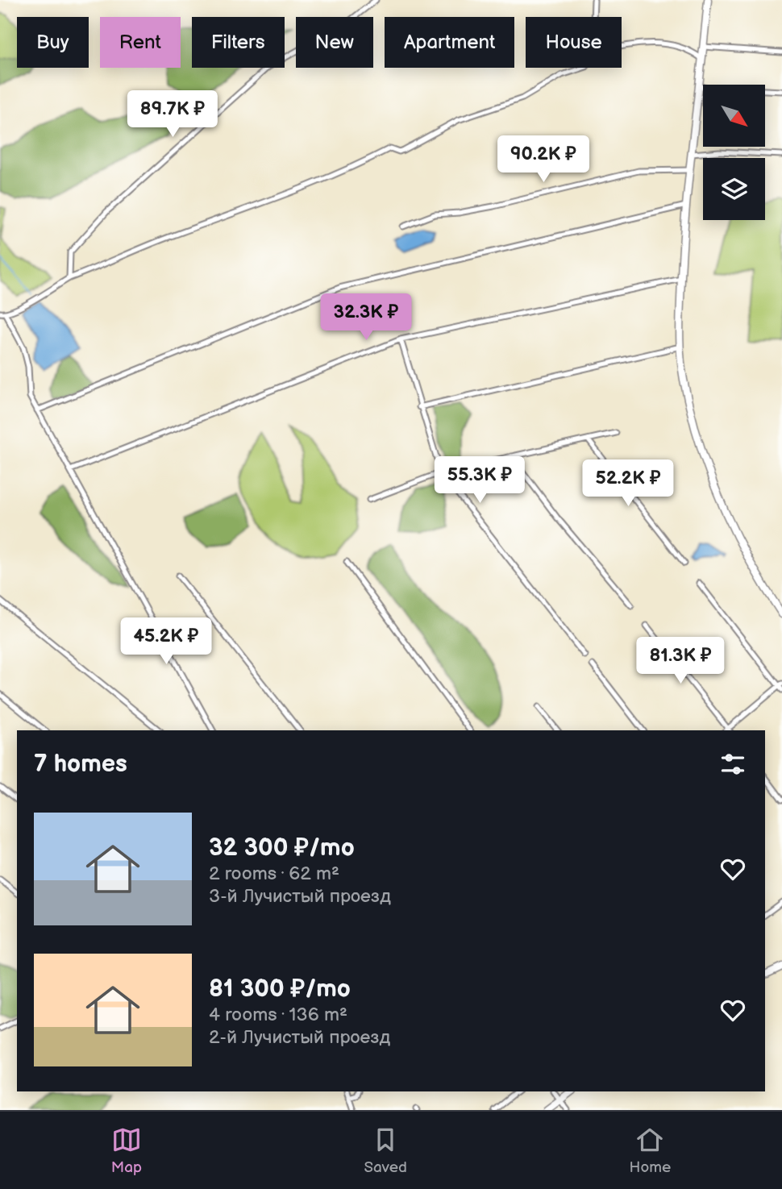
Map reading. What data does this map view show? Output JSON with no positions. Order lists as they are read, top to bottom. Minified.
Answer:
{"north":"bottom right","page":{"chip":["Buy","Rent","Filters","New","Apartment","House"],"price":["89.7K ₽","90.2K ₽","32.3K ₽","55.3K ₽","52.2K ₽","45.2K ₽","81.3K ₽"],"heading":"7 homes","list":[{"name":"32 300 ₽/mo","note":"2 rooms · 62 m² · 3-й Лучистый проезд"},{"name":"81 300 ₽/mo","note":"4 rooms · 136 m² · 2-й Лучистый проезд"}],"tabs":["Map","Saved","Home"]}}
